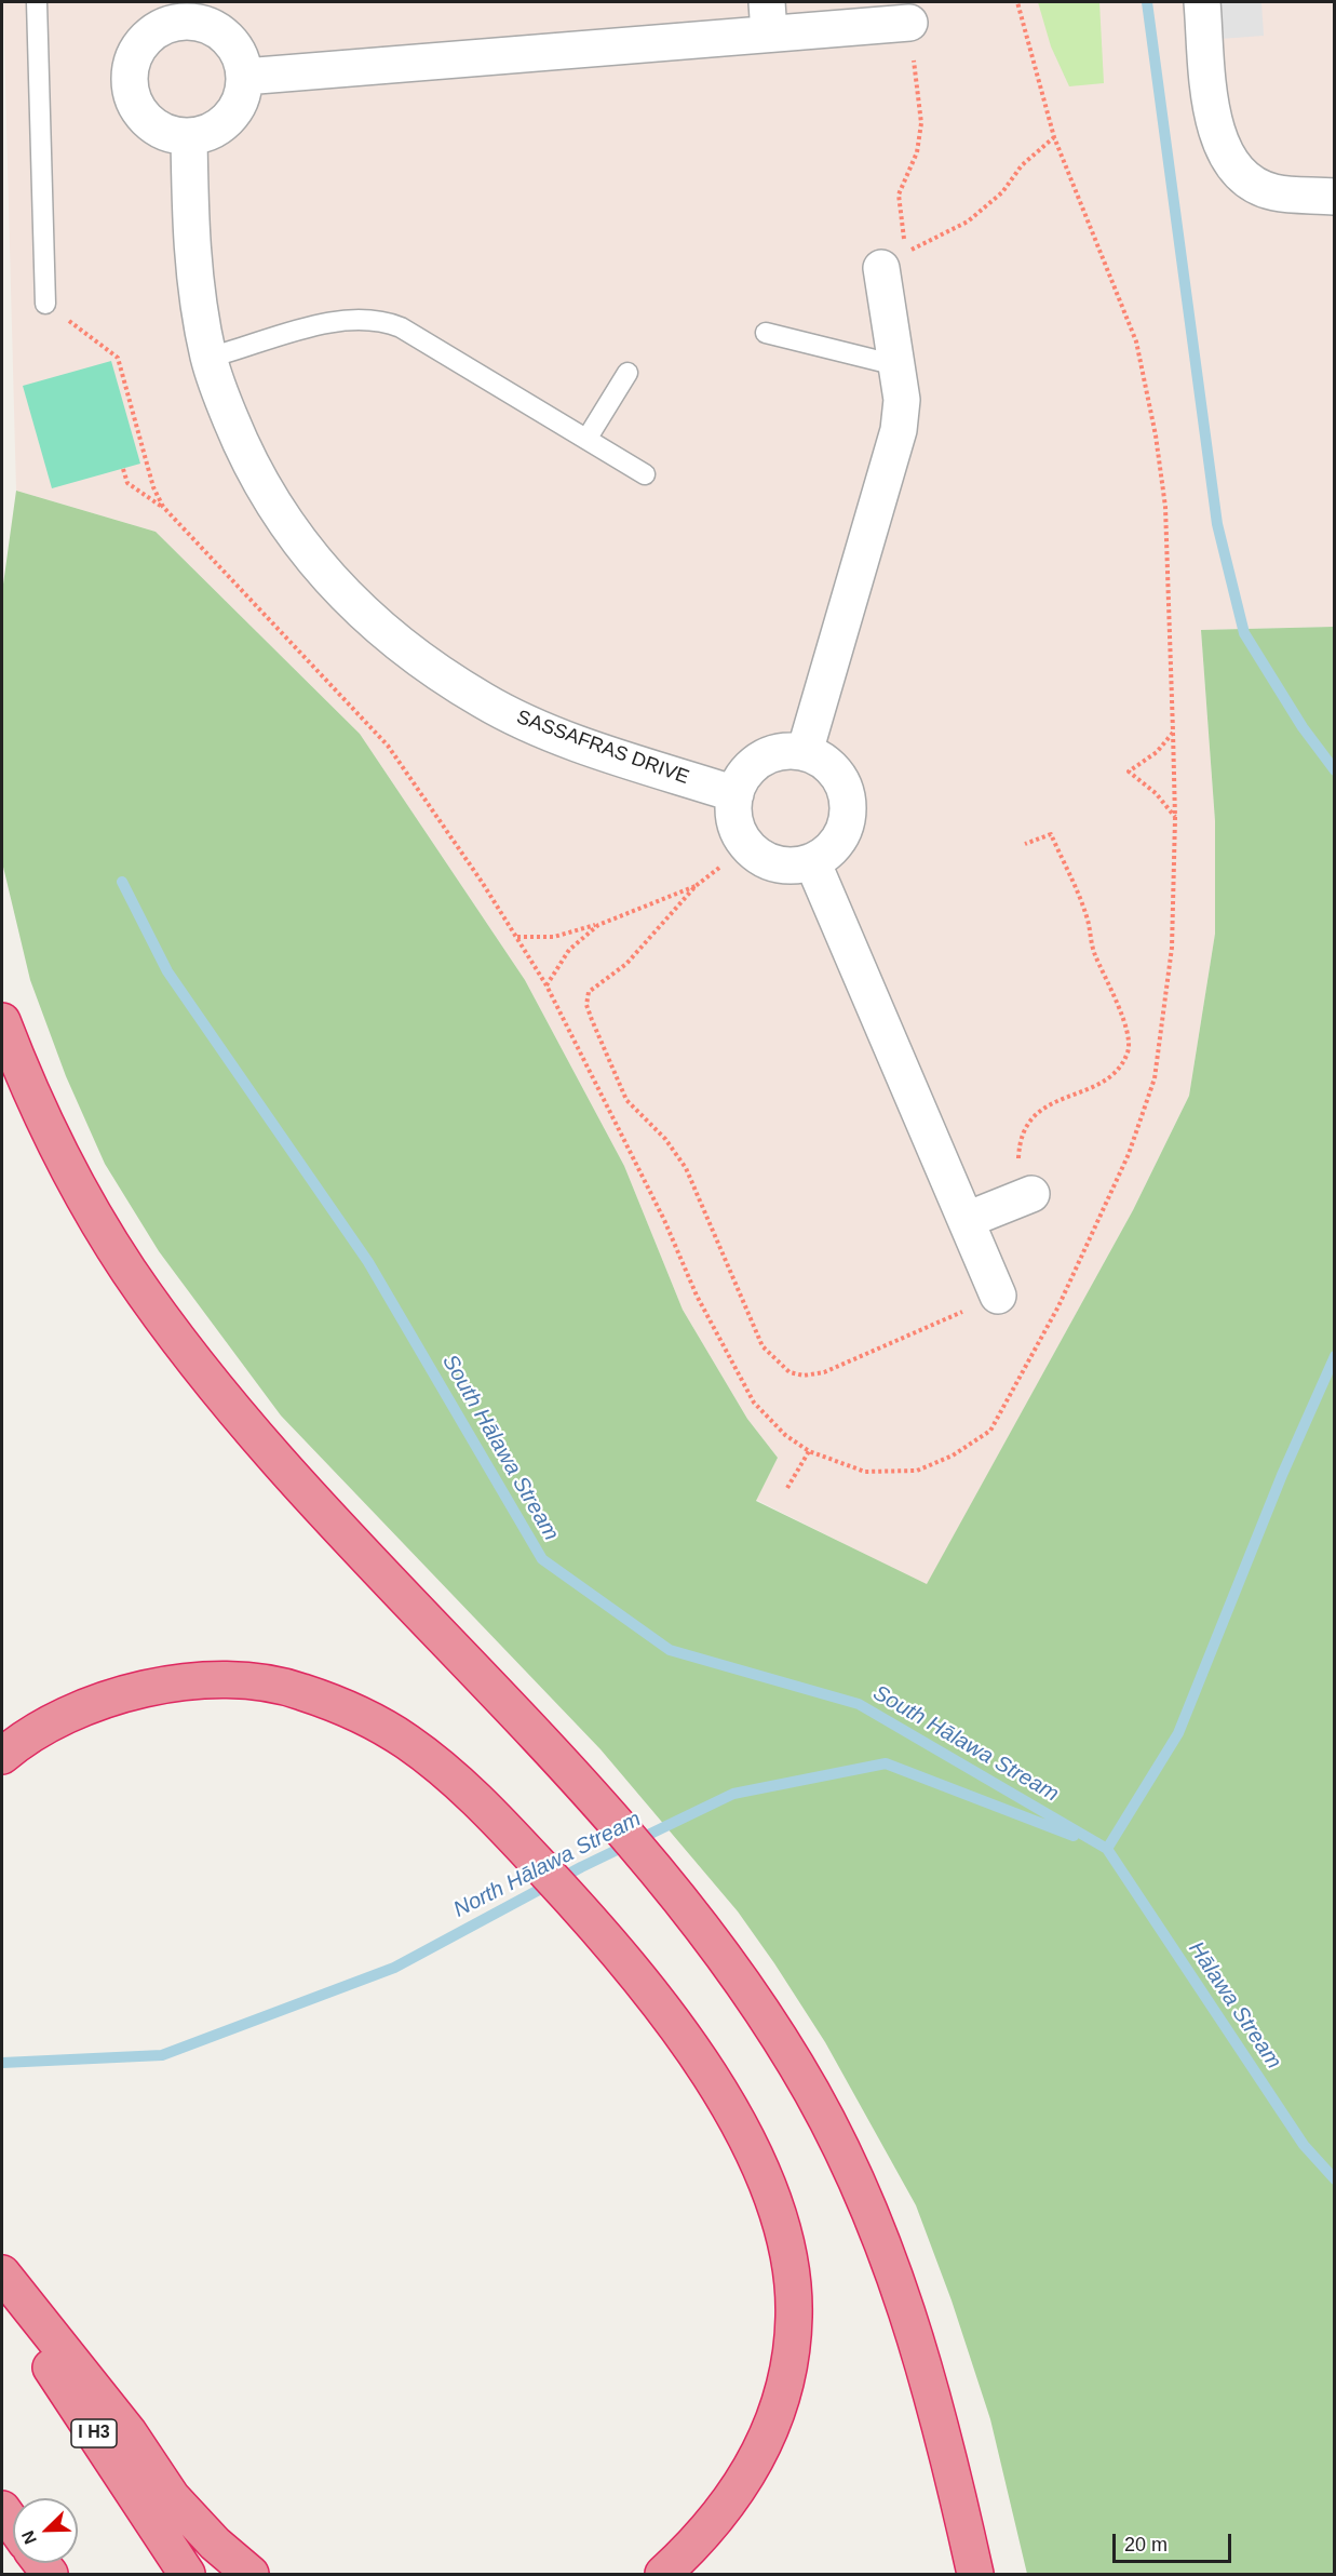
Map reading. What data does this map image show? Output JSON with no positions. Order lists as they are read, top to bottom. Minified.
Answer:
{"streets":{"highway":["I H3"],"street":["SASSAFRAS DRIVE"]},"water":["South Hālawa Stream","North Hālawa Stream","Hālawa Stream"],"scale_bar":"20 m","north":"bottom left"}
